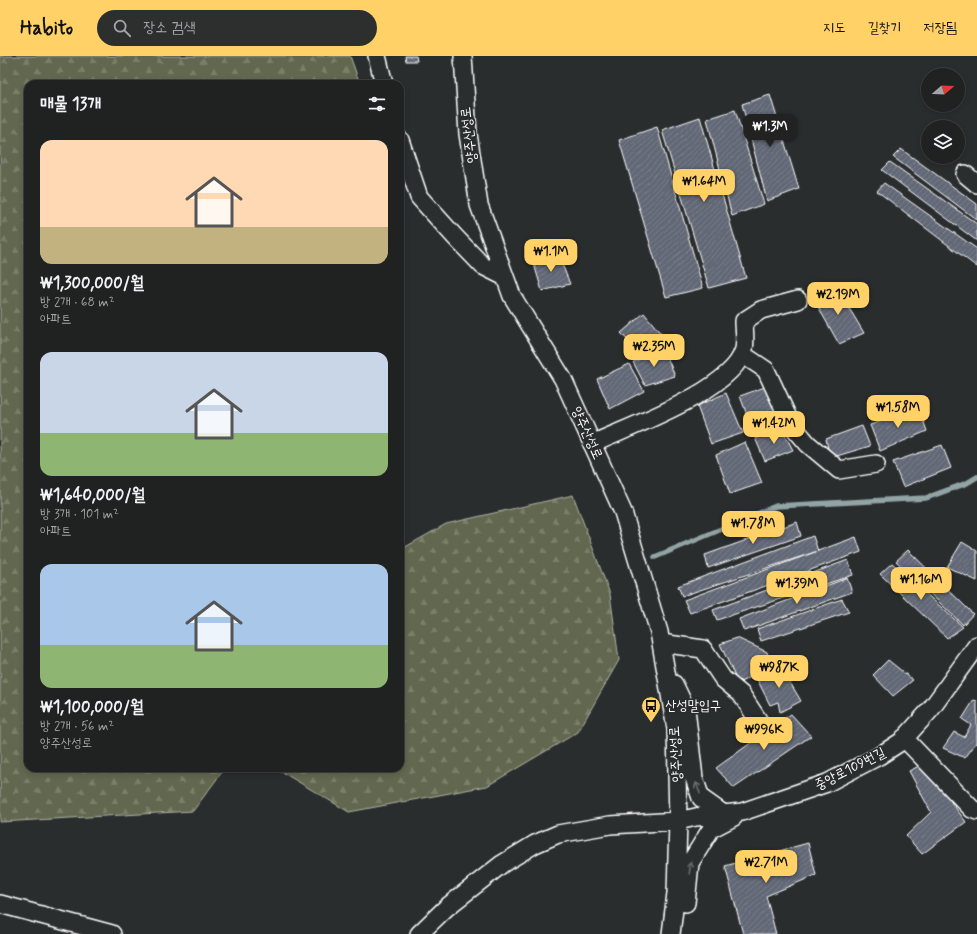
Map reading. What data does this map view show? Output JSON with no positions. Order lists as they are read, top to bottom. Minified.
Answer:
{"streets":{"street":["양주산성로","중앙로109번길"]},"crossings":[["양주산성로","중앙로109번길"]],"places":{"bus stop":["산성말입구"]},"north":"right","page":{"header":"Habito","search":"장소 검색","nav":["지도","길찾기","저장됨"],"heading":"매물 13개","price":["₩1.3M","₩1.64M","₩1.1M","₩2.19M","₩2.35M","₩1.58M","₩1.42M","₩1.78M","₩1.16M","₩1.39M","₩987K","₩996K","₩2.71M"],"list":[{"name":"₩1,300,000/월","note":"방 2개 · 68 m² · 아파트"},{"name":"₩1,640,000/월","note":"방 3개 · 101 m² · 아파트"},{"name":"₩1,100,000/월","note":"방 2개 · 56 m² · 양주산성로"}]}}
